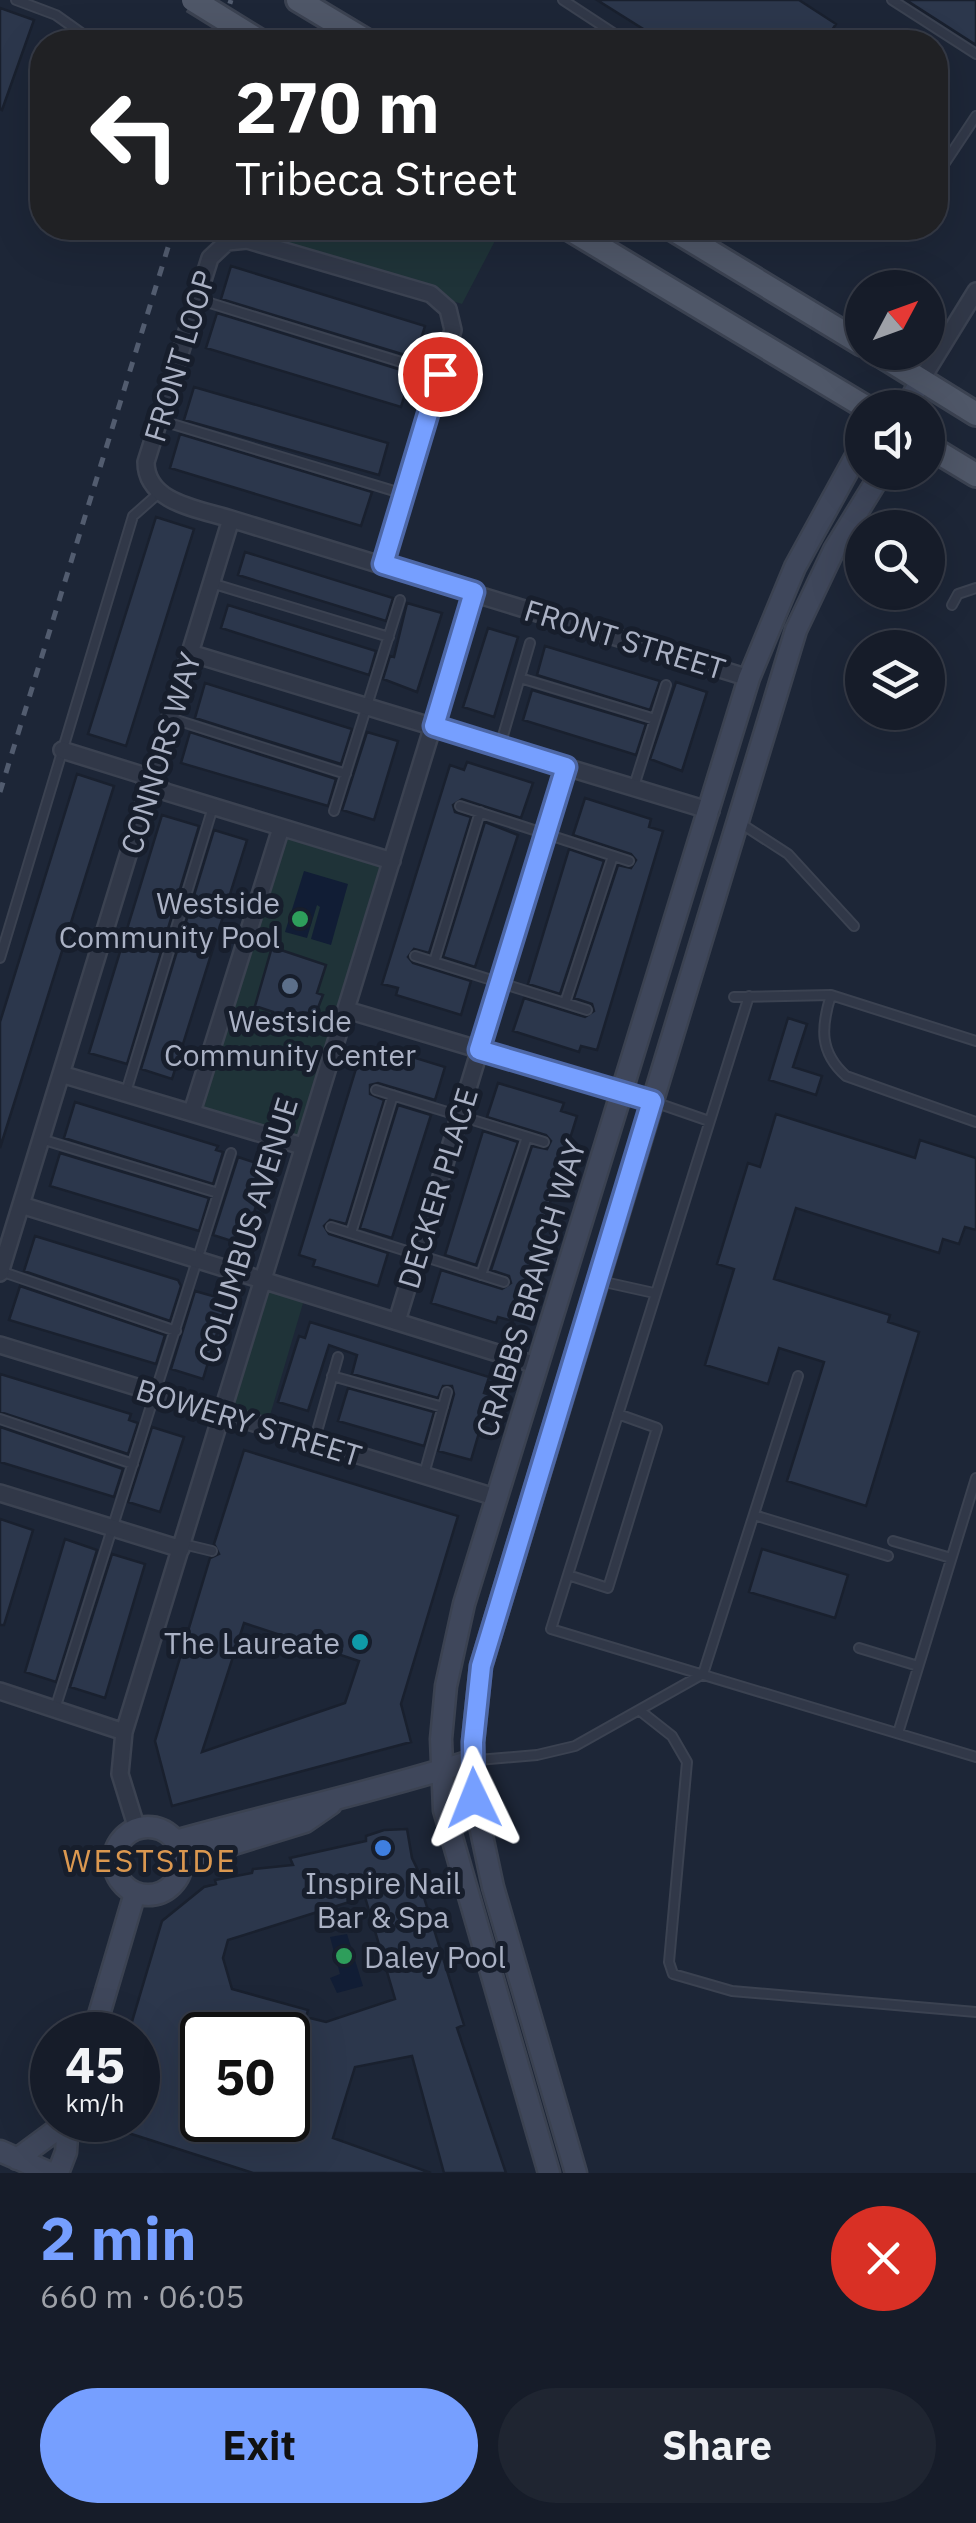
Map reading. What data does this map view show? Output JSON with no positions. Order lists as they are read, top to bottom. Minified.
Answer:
{"streets":{"main road":["CRABBS BRANCH WAY"],"street":["FRONT LOOP","FRONT STREET","CONNORS WAY","DECKER PLACE","COLUMBUS AVENUE","BOWERY STREET"]},"crossings":[["FRONT LOOP","FRONT STREET"],["FRONT STREET","CONNORS WAY"],["FRONT STREET","COLUMBUS AVENUE"],["FRONT STREET","CRABBS BRANCH WAY"],["COLUMBUS AVENUE","BOWERY STREET"],["CRABBS BRANCH WAY","BOWERY STREET"]],"districts":["WESTSIDE"],"places":["Westside Community Pool","Westside Community Center","The Laureate","Inspire Nail Bar & Spa","Daley Pool"],"north":"top right","page":{"turn":["270 m","Tribeca Street"],"speed":"45 km/h","limit":"50","heading":["2 min","660 m · 06:05"],"buttons":["Exit","Share"]}}
